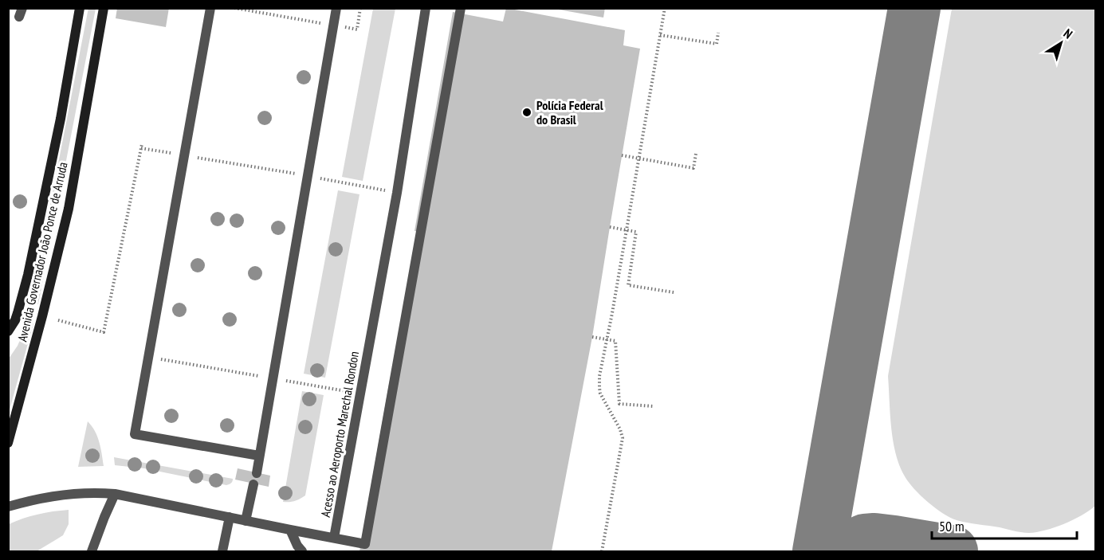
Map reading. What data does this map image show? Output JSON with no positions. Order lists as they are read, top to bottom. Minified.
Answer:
{"streets":{"main road":["Avenida Governador João Ponce de Arruda"],"lane":["Acesso ao Aeroporto Marechal Rondon"]},"places":["Polícia Federal do Brasil"],"scale_bar":"50 m","north":"top right"}
